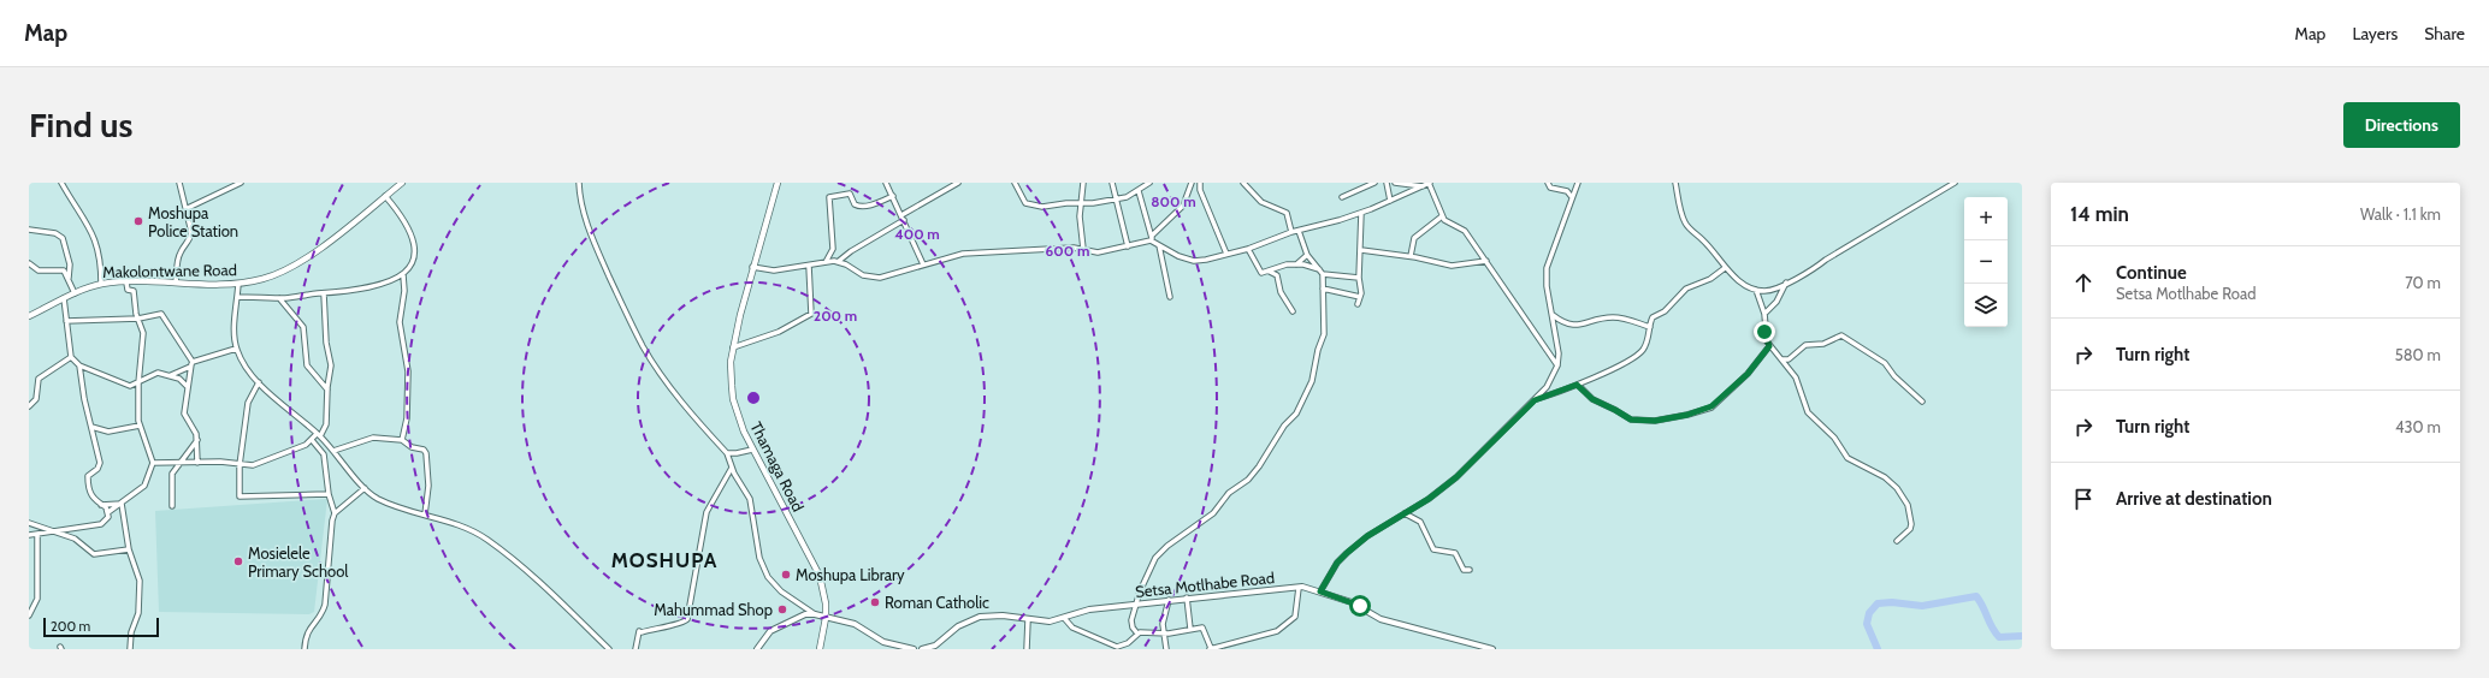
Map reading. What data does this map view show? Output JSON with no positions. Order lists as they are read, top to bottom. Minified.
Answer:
{"streets":{"main road":["Makolontwane Road","Thamaga Road"],"street":["Setsa Motlhabe Road"]},"districts":["MOSHUPA"],"places":["Moshupa Police Station","Mosielele Primary School","Moshupa Library","Roman Catholic","Mahummad Shop"],"scale_bar":"200 m","page":{"header":"Map","nav":["Map","Layers","Share"],"buttons":"Directions","title":"Find us","heading":["14 min","Walk · 1.1 km"],"map_buttons":["+","−"],"list":[["Continue","Setsa Motlhabe Road","70 m"],["Turn right","580 m"],["Turn right","430 m"],"Arrive at destination"],"scale":"200 m"},"rings":["800 m","400 m","600 m","200 m"]}
